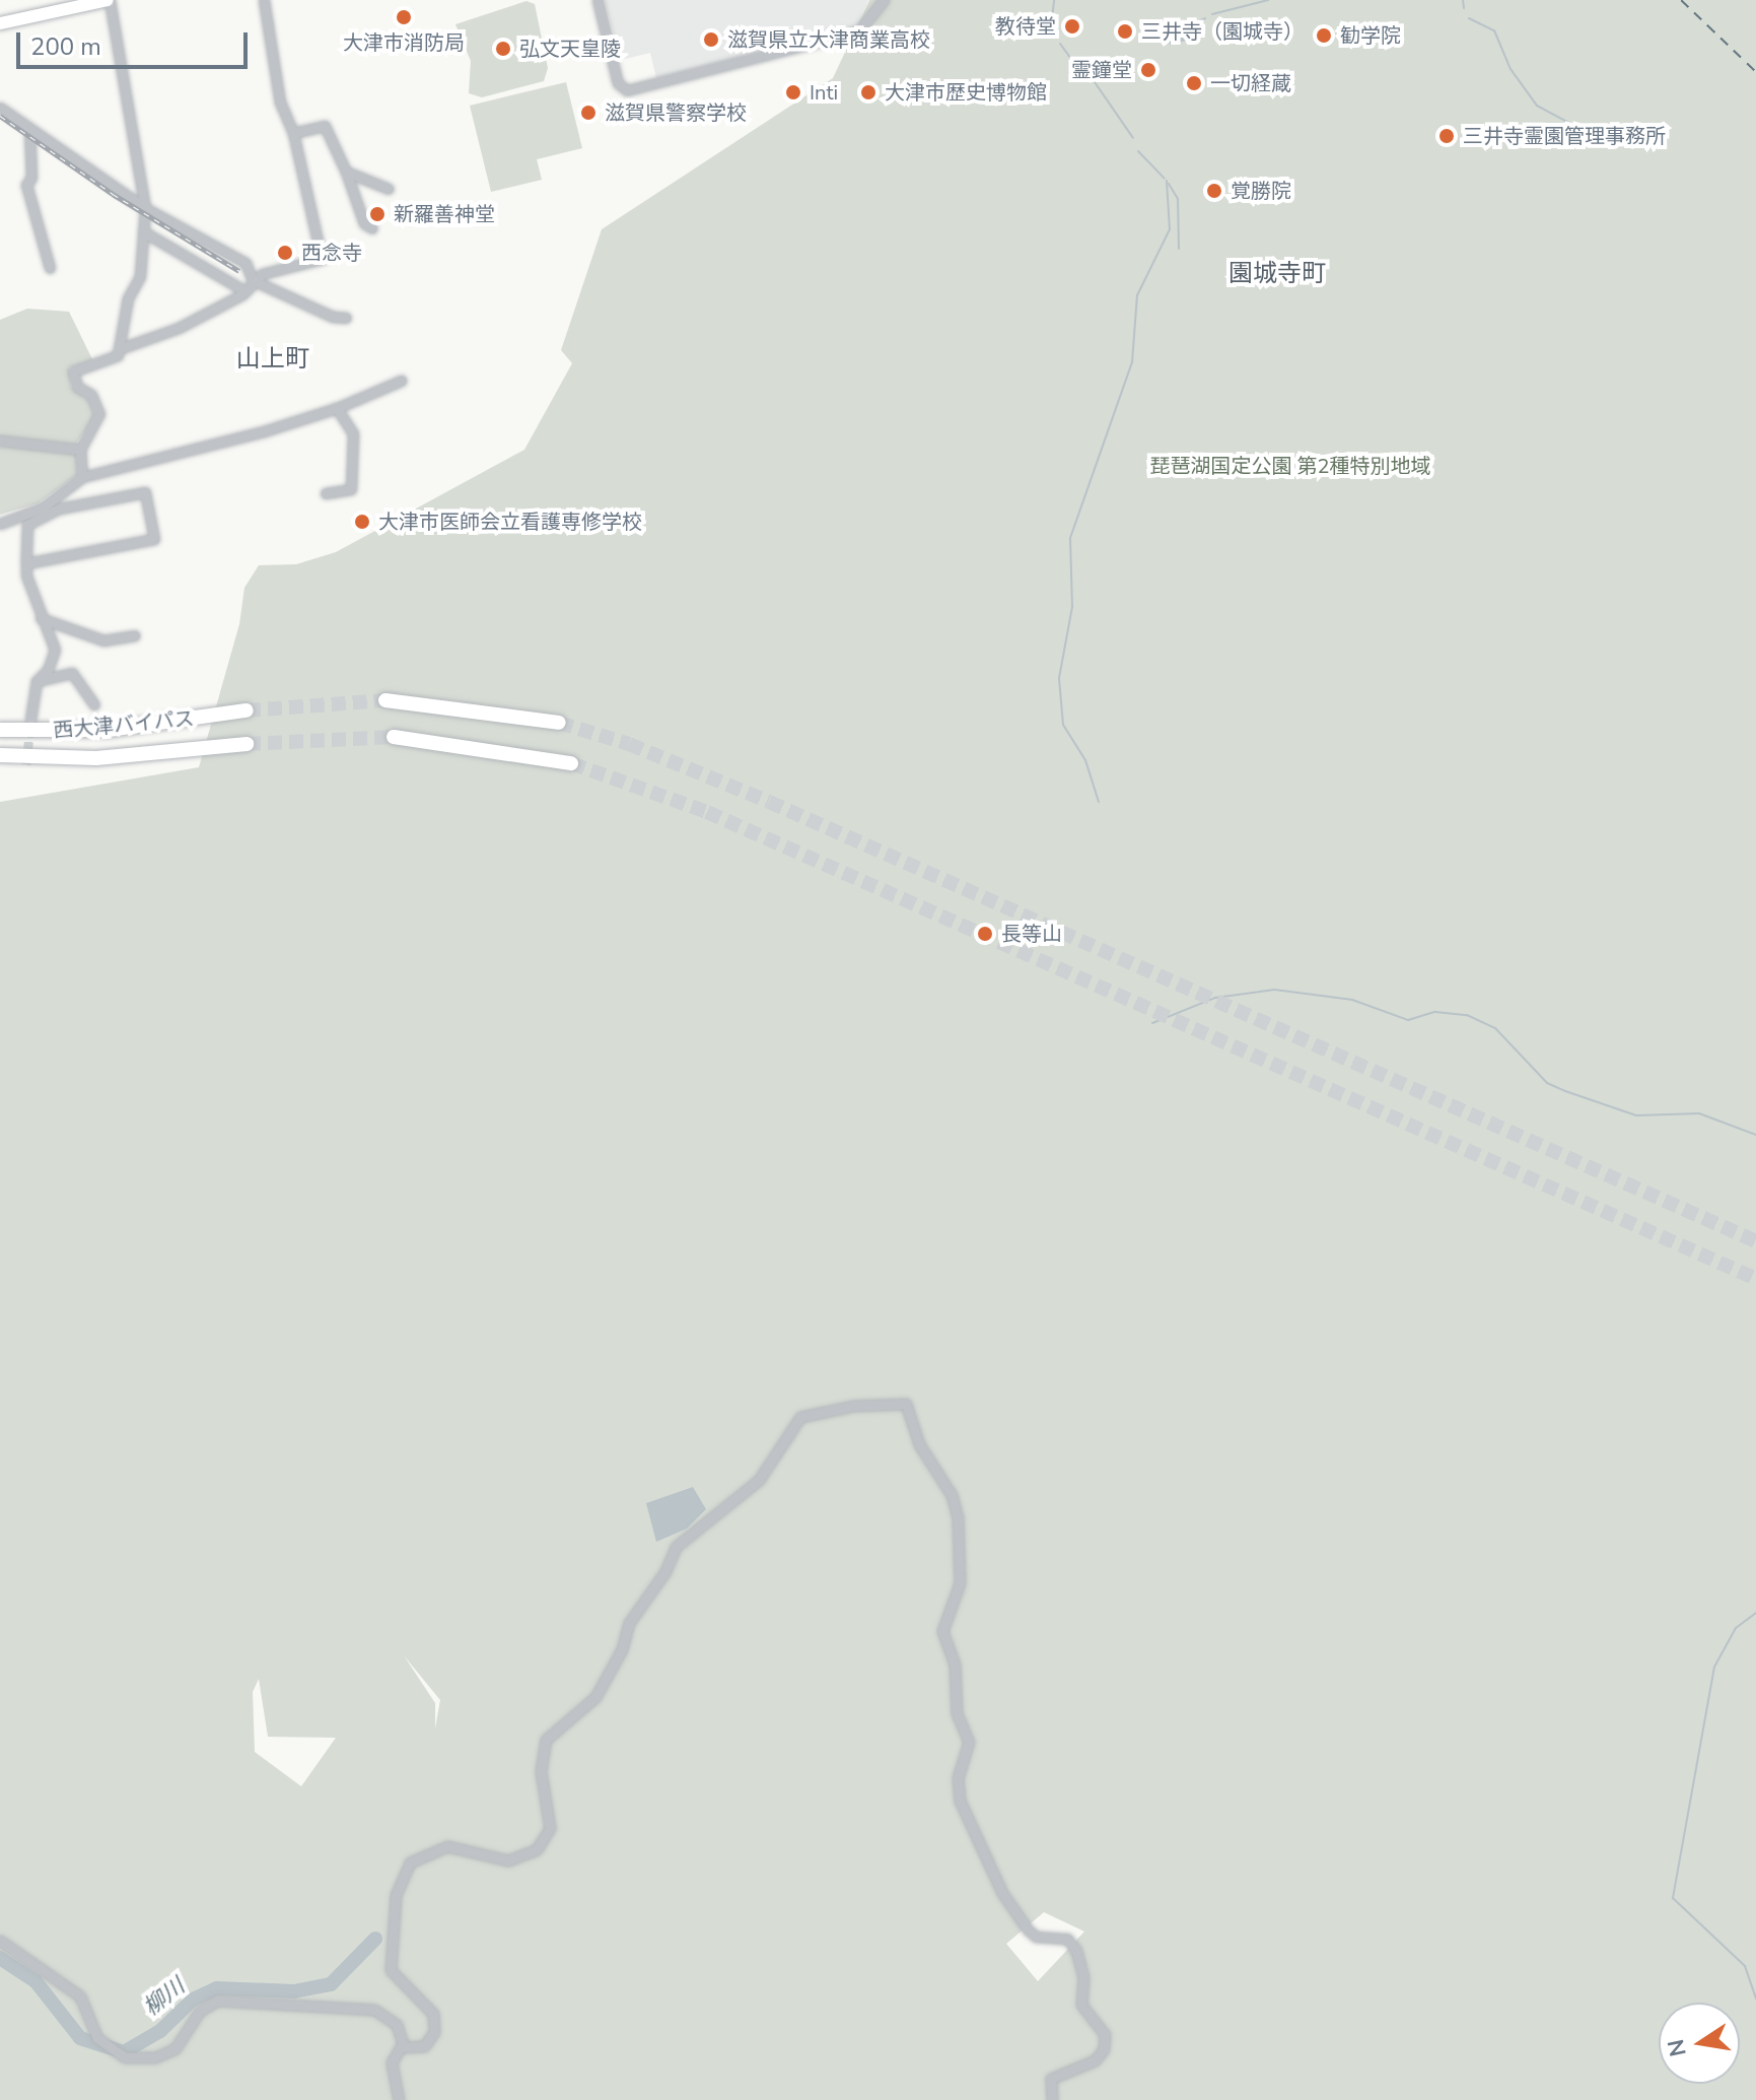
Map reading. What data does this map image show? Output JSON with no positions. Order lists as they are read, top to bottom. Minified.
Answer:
{"streets":{"highway":["西大津バイパス"]},"districts":["園城寺町","山上町"],"water":["柳川"],"parks":["琵琶湖国定公園 第2種特別地域"],"places":["大津市消防局","教待堂","三井寺（園城寺）","勧学院","滋賀県立大津商業高校","弘文天皇陵","霊鐘堂","一切経蔵","Inti","大津市歴史博物館","滋賀県警察学校","三井寺霊園管理事務所","覚勝院","新羅善神堂","西念寺","大津市医師会立看護専修学校","長等山"],"scale_bar":"200 m","north":"left"}
